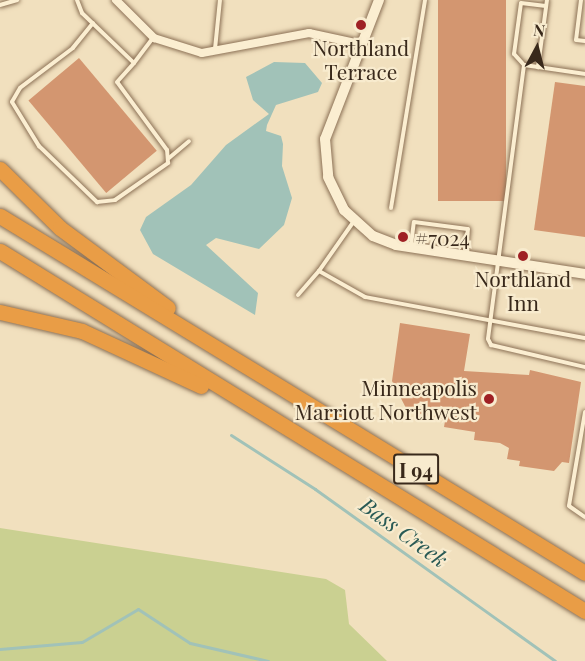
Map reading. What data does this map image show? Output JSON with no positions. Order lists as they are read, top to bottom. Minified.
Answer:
{"streets":{"highway":["I 94"]},"water":["Bass Creek"],"places":["Northland Terrace","#7024","Northland Inn","Minneapolis Marriott Northwest"],"north":"top"}
